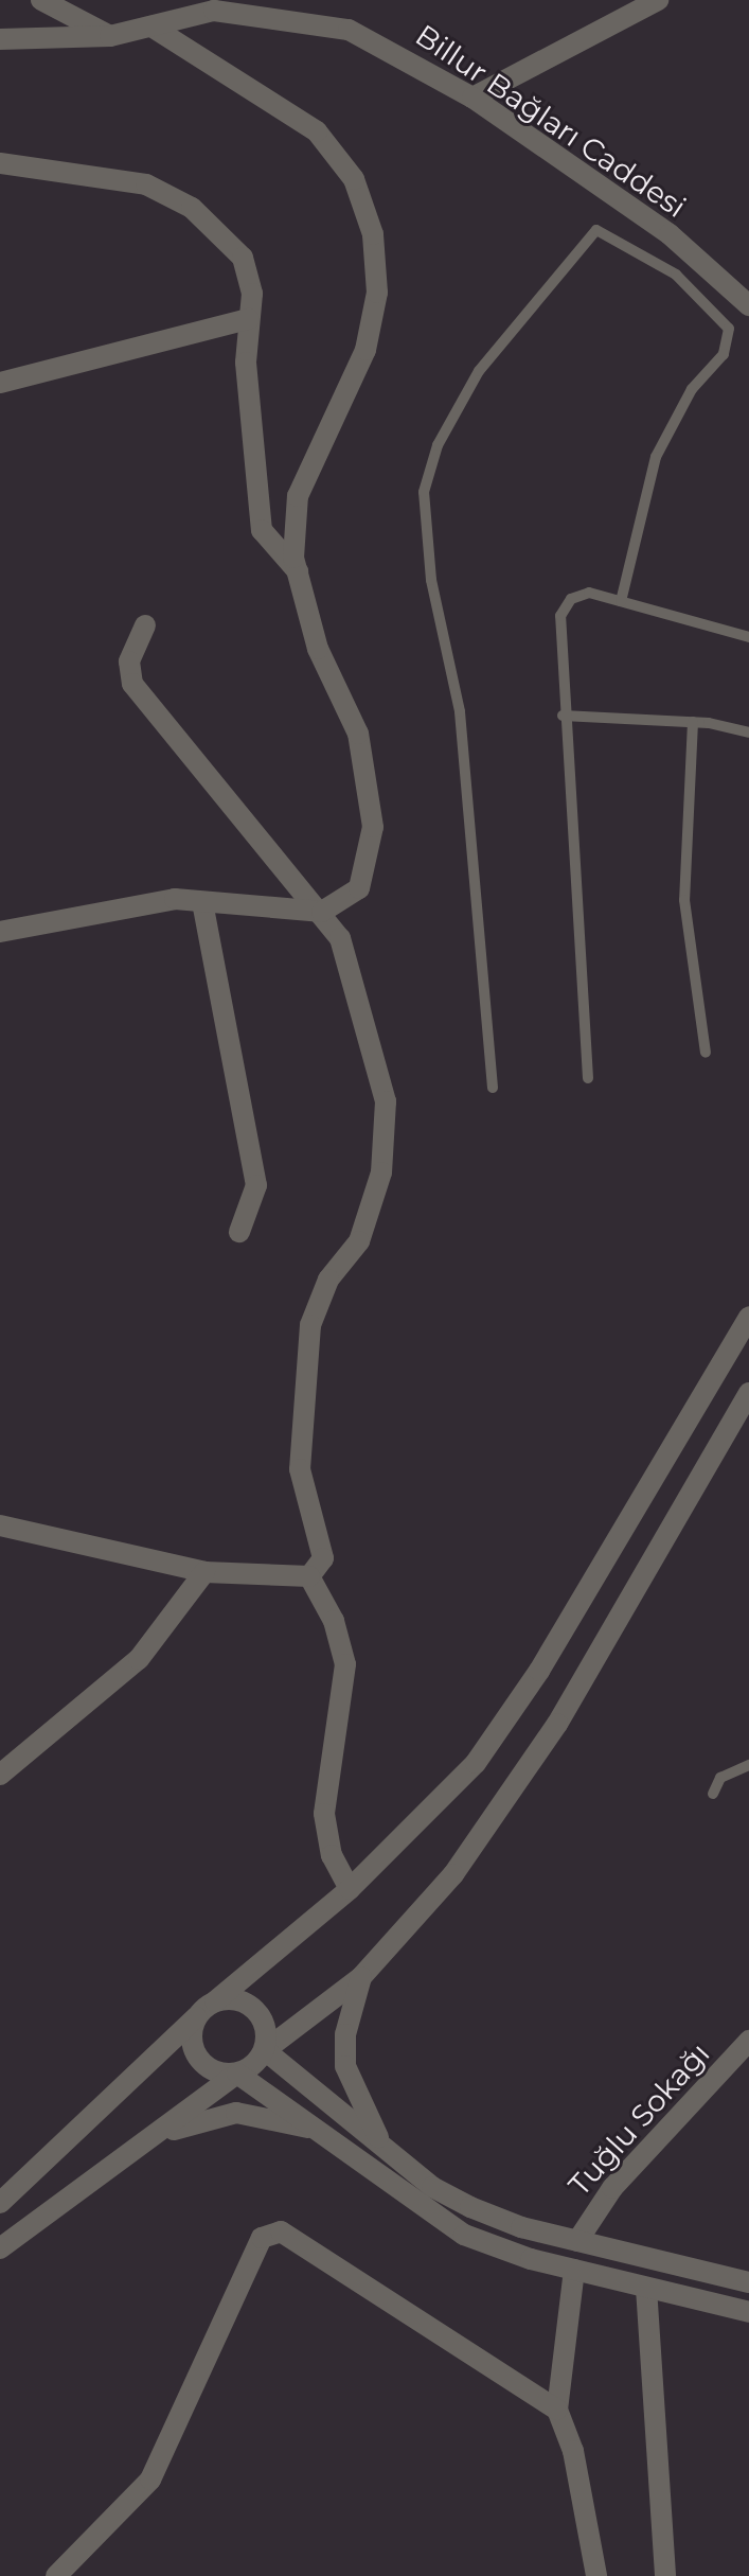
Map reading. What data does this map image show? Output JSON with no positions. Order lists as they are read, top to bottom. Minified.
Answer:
{"streets":{"street":["Billur Bağları Caddesi","Tuğlu Sokağı"]}}
